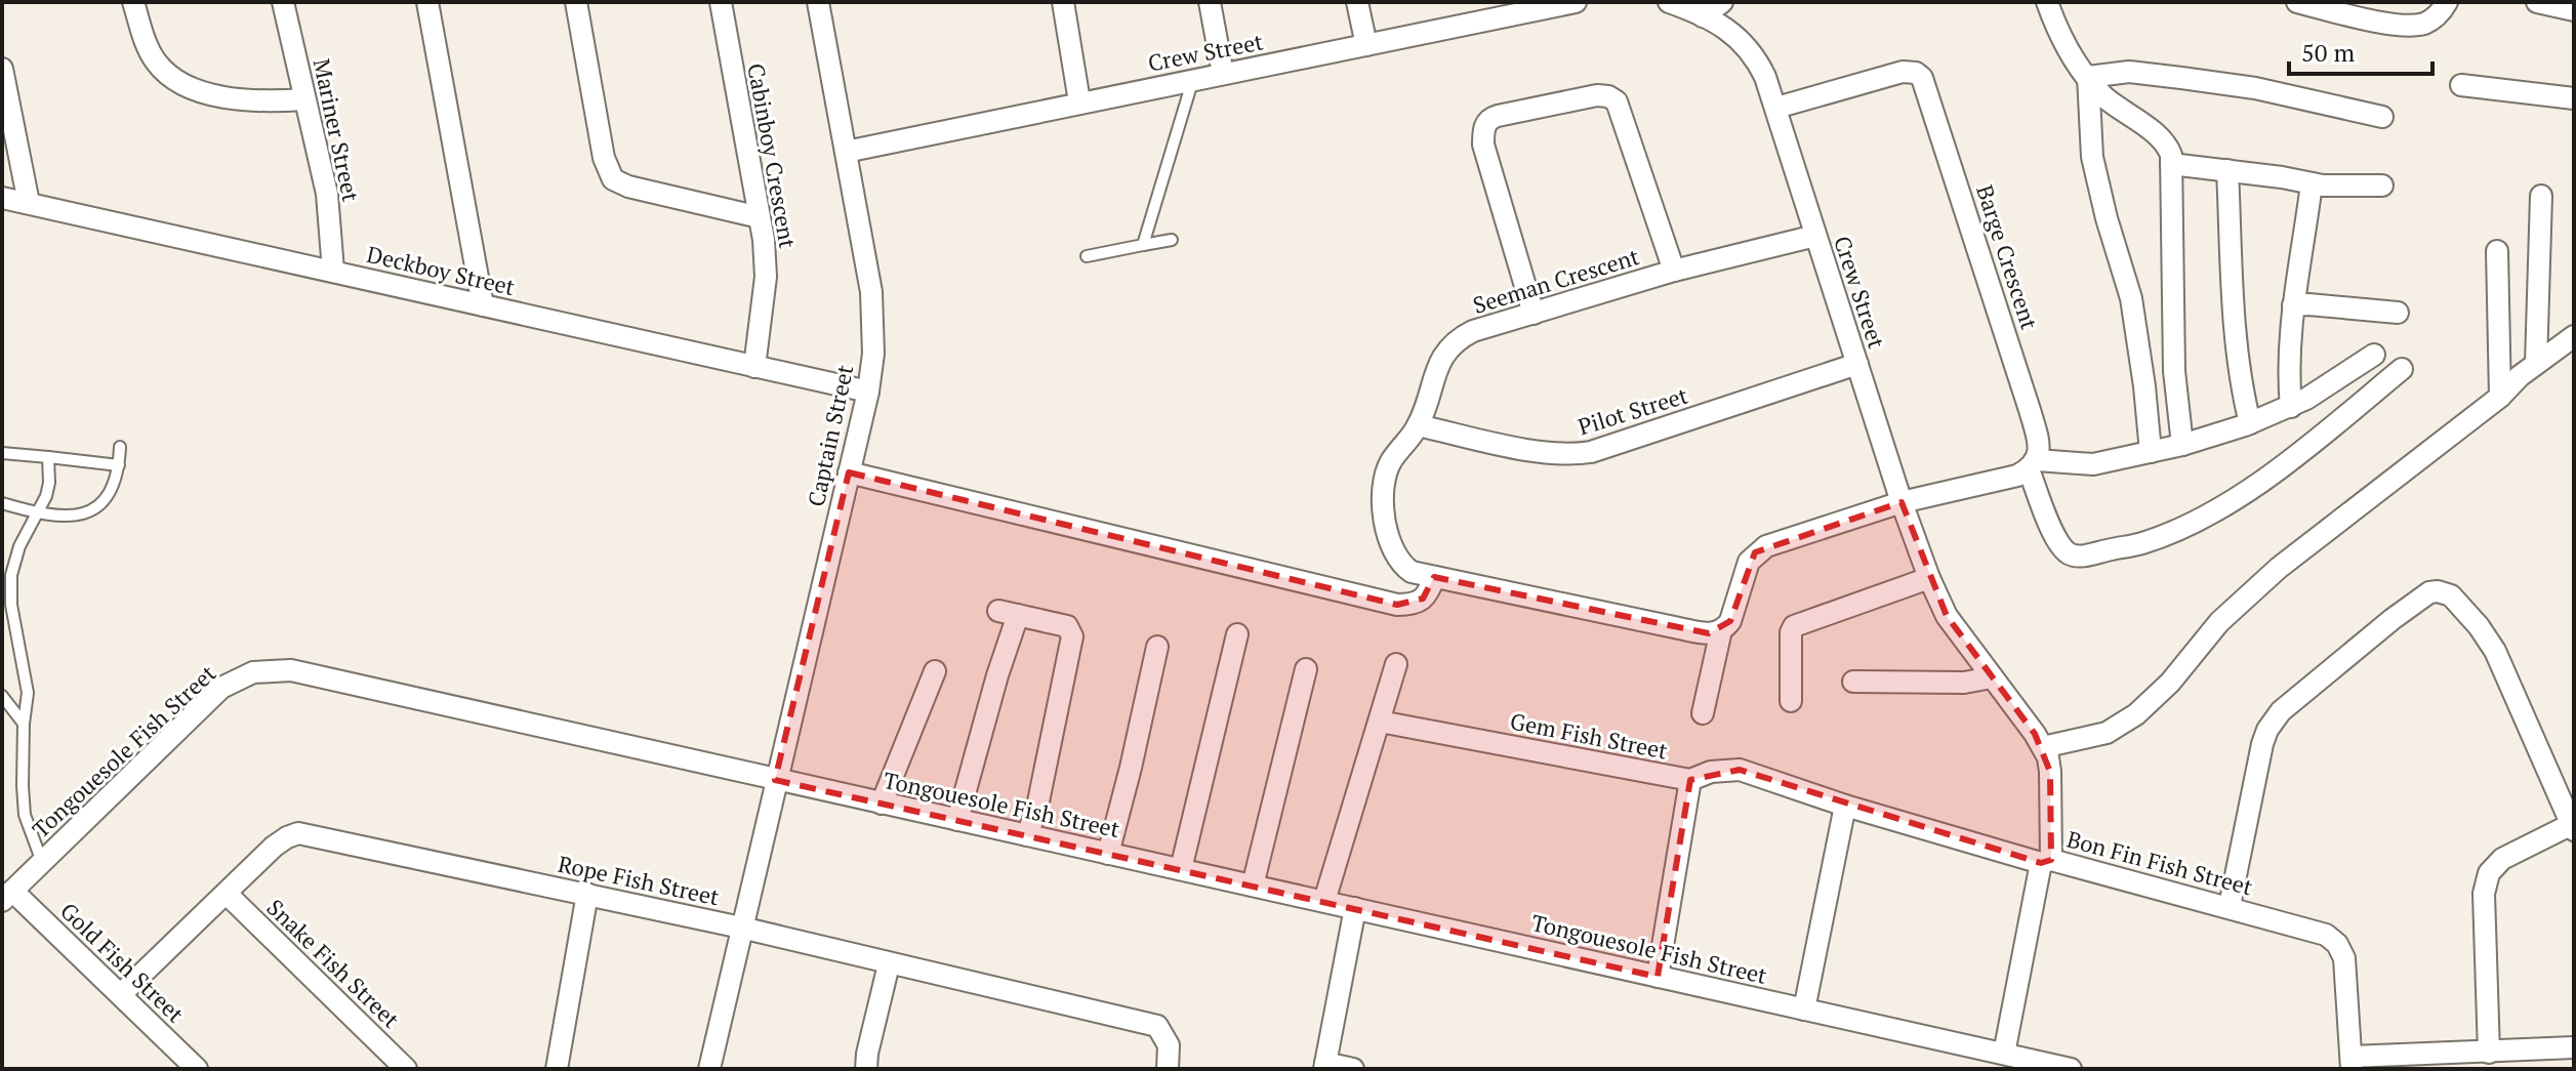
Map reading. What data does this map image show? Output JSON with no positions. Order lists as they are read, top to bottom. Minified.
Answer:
{"streets":{"street":["Crew Street","Mariner Street","Cabinboy Crescent","Barge Crescent","Deckboy Street","Seeman Crescent","Pilot Street","Captain Street","Gem Fish Street","Tongouesole Fish Street","Bon Fin Fish Street","Rope Fish Street","Gold Fish Street","Snake Fish Street"]},"crossings":[["Crew Street","Barge Crescent"],["Crew Street","Seeman Crescent"],["Crew Street","Pilot Street"],["Crew Street","Captain Street"],["Mariner Street","Deckboy Street"],["Cabinboy Crescent","Deckboy Street"],["Deckboy Street","Captain Street"],["Seeman Crescent","Pilot Street"],["Captain Street","Tongouesole Fish Street"],["Captain Street","Rope Fish Street"],["Gem Fish Street","Tongouesole Fish Street"],["Gem Fish Street","Bon Fin Fish Street"],["Tongouesole Fish Street","Gold Fish Street"],["Rope Fish Street","Gold Fish Street"],["Rope Fish Street","Snake Fish Street"]],"scale_bar":"50 m"}
